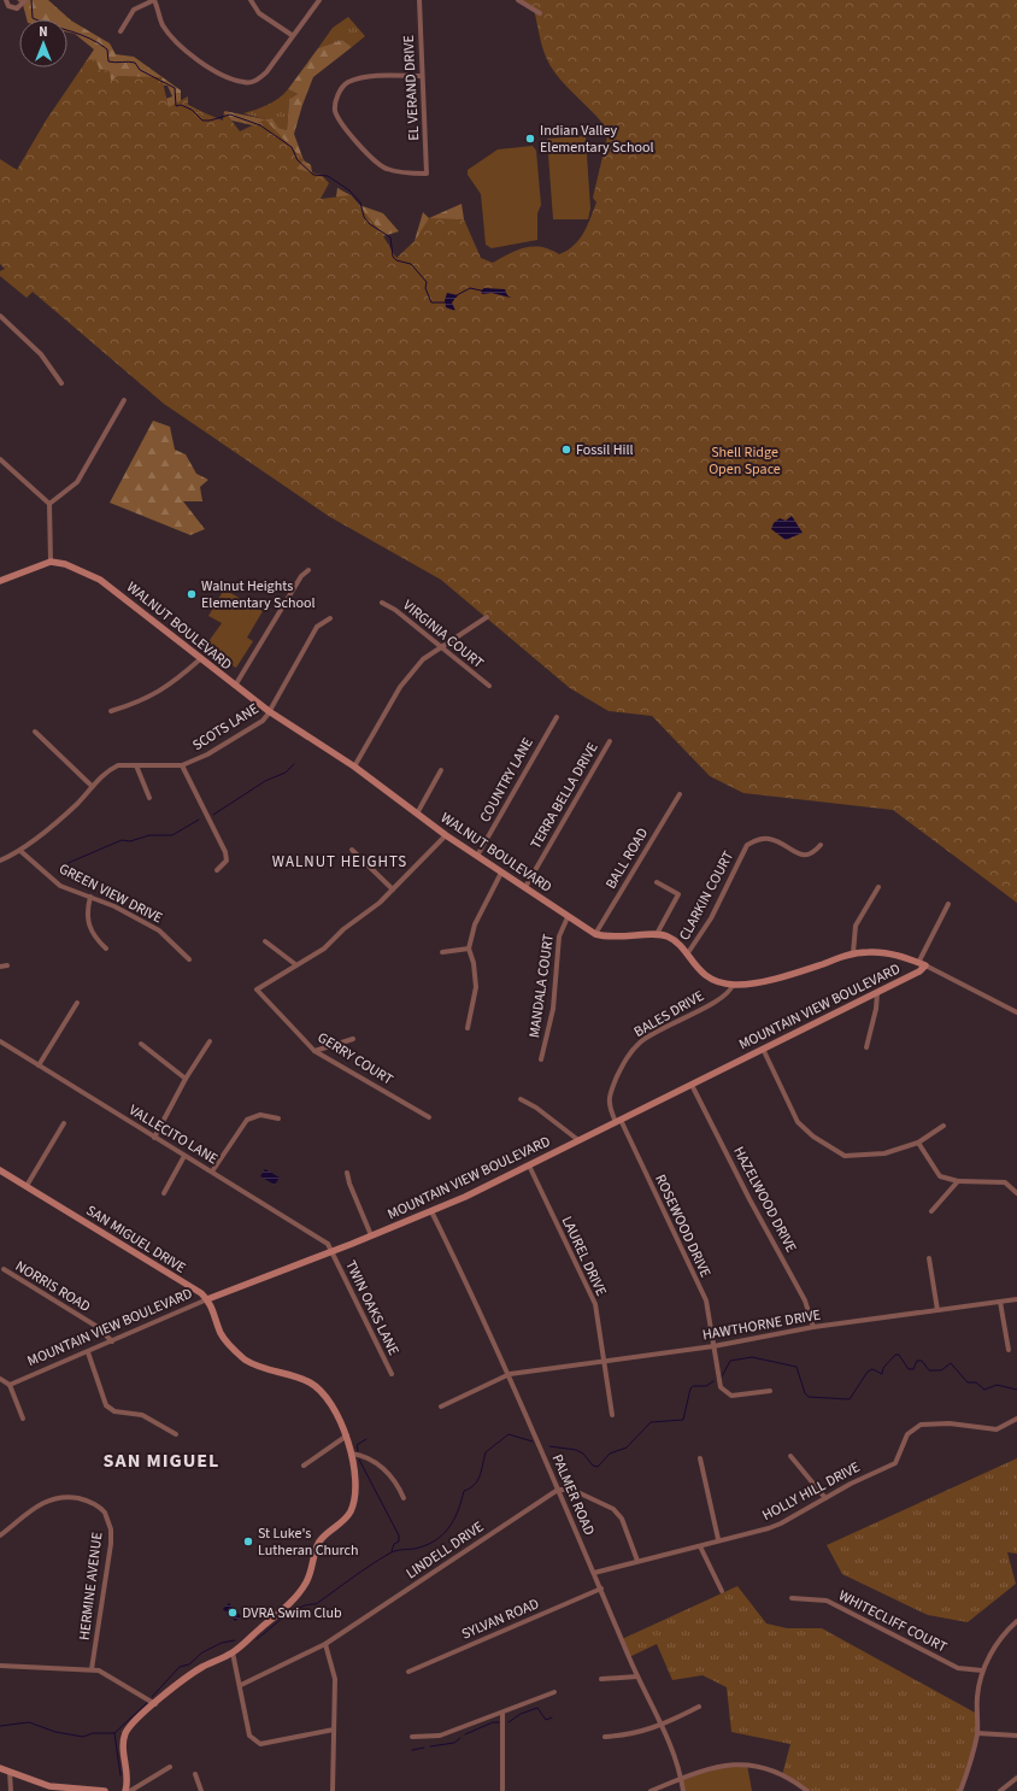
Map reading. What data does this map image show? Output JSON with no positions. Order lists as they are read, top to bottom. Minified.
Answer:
{"streets":{"street":["EL VERAND DRIVE","WALNUT BOULEVARD","VIRGINIA COURT","SCOTS LANE","COUNTRY LANE","TERRA BELLA DRIVE","BALL ROAD","GREEN VIEW DRIVE","CLARKIN COURT","MANDALA COURT","MOUNTAIN VIEW BOULEVARD","BALES DRIVE","GERRY COURT","VALLECITO LANE","HAZELWOOD DRIVE","ROSEWOOD DRIVE","SAN MIGUEL DRIVE","LAUREL DRIVE","NORRIS ROAD","TWIN OAKS LANE","HAWTHORNE DRIVE","HOLLY HILL DRIVE","PALMER ROAD","LINDELL DRIVE","HERMINE AVENUE","SYLVAN ROAD","WHITECLIFF COURT"]},"crossings":[["WALNUT BOULEVARD","SCOTS LANE"],["WALNUT BOULEVARD","COUNTRY LANE"],["WALNUT BOULEVARD","TERRA BELLA DRIVE"],["WALNUT BOULEVARD","BALL ROAD"],["WALNUT BOULEVARD","MANDALA COURT"],["SCOTS LANE","GREEN VIEW DRIVE"],["MOUNTAIN VIEW BOULEVARD","BALES DRIVE"],["MOUNTAIN VIEW BOULEVARD","VALLECITO LANE"],["MOUNTAIN VIEW BOULEVARD","HAZELWOOD DRIVE"],["MOUNTAIN VIEW BOULEVARD","ROSEWOOD DRIVE"],["MOUNTAIN VIEW BOULEVARD","SAN MIGUEL DRIVE"],["MOUNTAIN VIEW BOULEVARD","LAUREL DRIVE"],["MOUNTAIN VIEW BOULEVARD","NORRIS ROAD"],["MOUNTAIN VIEW BOULEVARD","TWIN OAKS LANE"],["MOUNTAIN VIEW BOULEVARD","PALMER ROAD"],["BALES DRIVE","ROSEWOOD DRIVE"],["VALLECITO LANE","TWIN OAKS LANE"],["HAZELWOOD DRIVE","HAWTHORNE DRIVE"],["ROSEWOOD DRIVE","HAWTHORNE DRIVE"],["LAUREL DRIVE","HAWTHORNE DRIVE"],["HAWTHORNE DRIVE","PALMER ROAD"],["HOLLY HILL DRIVE","PALMER ROAD"],["PALMER ROAD","LINDELL DRIVE"],["PALMER ROAD","SYLVAN ROAD"]],"districts":["WALNUT HEIGHTS","SAN MIGUEL"],"parks":["Shell Ridge Open Space"],"places":["Indian Valley Elementary School","Fossil Hill","Walnut Heights Elementary School","St Luke's Lutheran Church","DVRA Swim Club"],"north":"top"}
